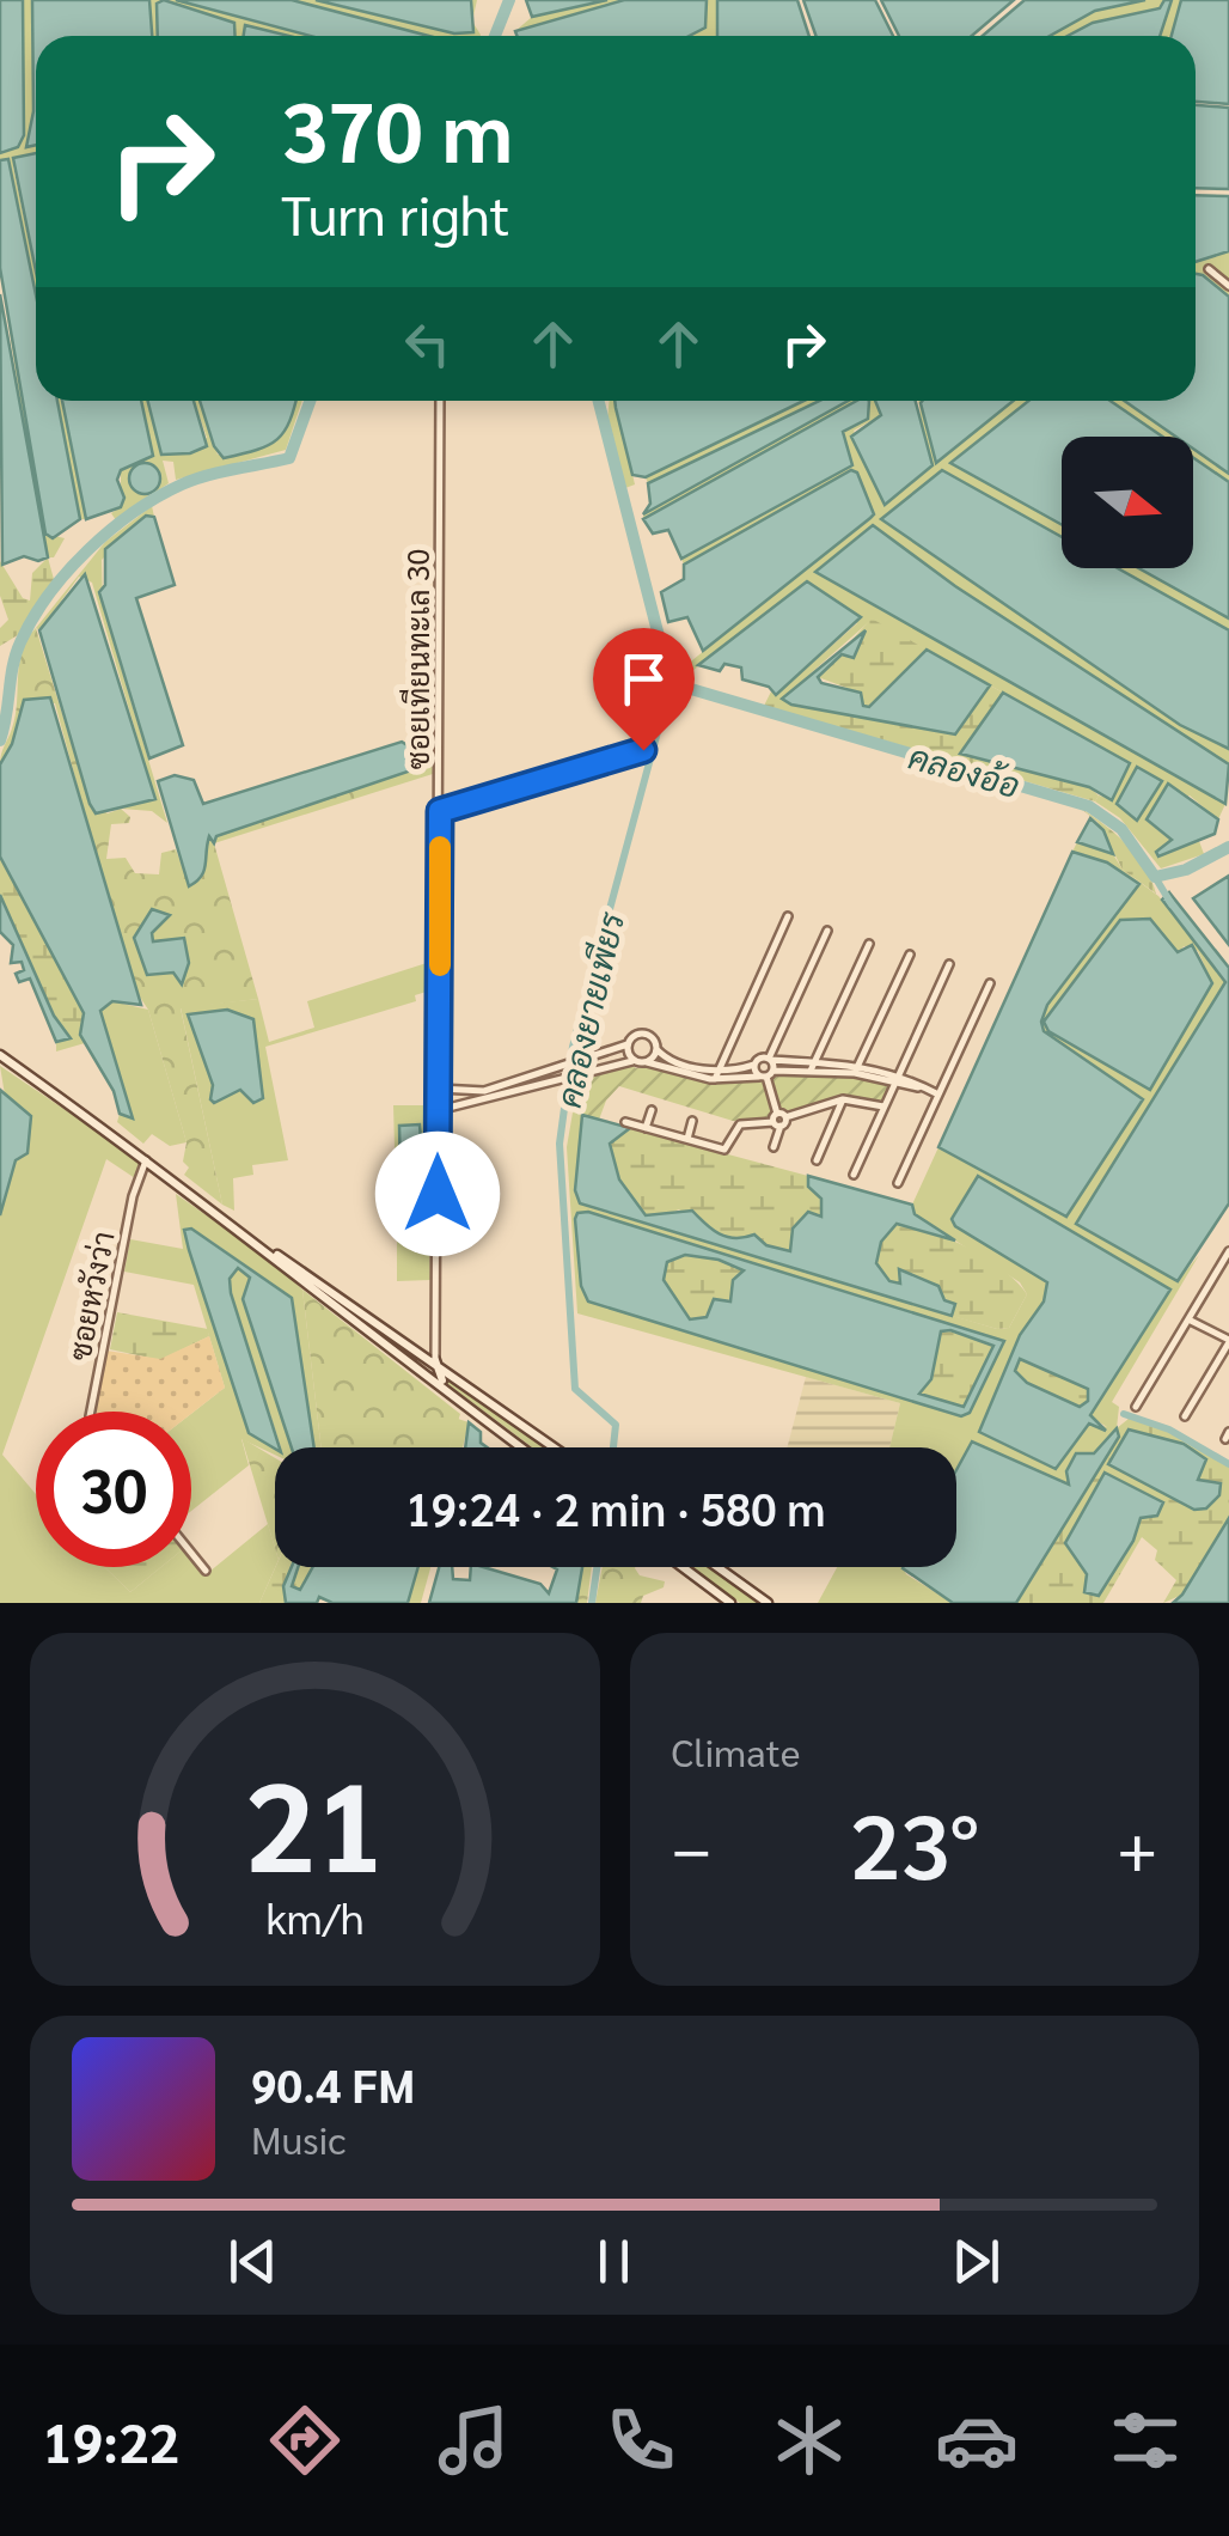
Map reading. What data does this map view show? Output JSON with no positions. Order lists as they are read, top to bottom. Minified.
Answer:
{"streets":{"street":["ซอยเทียนทะเล 30","ซอยหวังว่า"]},"water":["คลองอ้อ","คลองยายเพียร"],"north":"right","page":{"turn":["370 m","Turn right"],"limit":"30","trip":"19:24 · 2 min · 580 m","tile":"Climate","heat":["−","23°","+"],"song":["90.4 FM","Music"],"tabs":"19:22","gauge":["21","km/h"]}}
